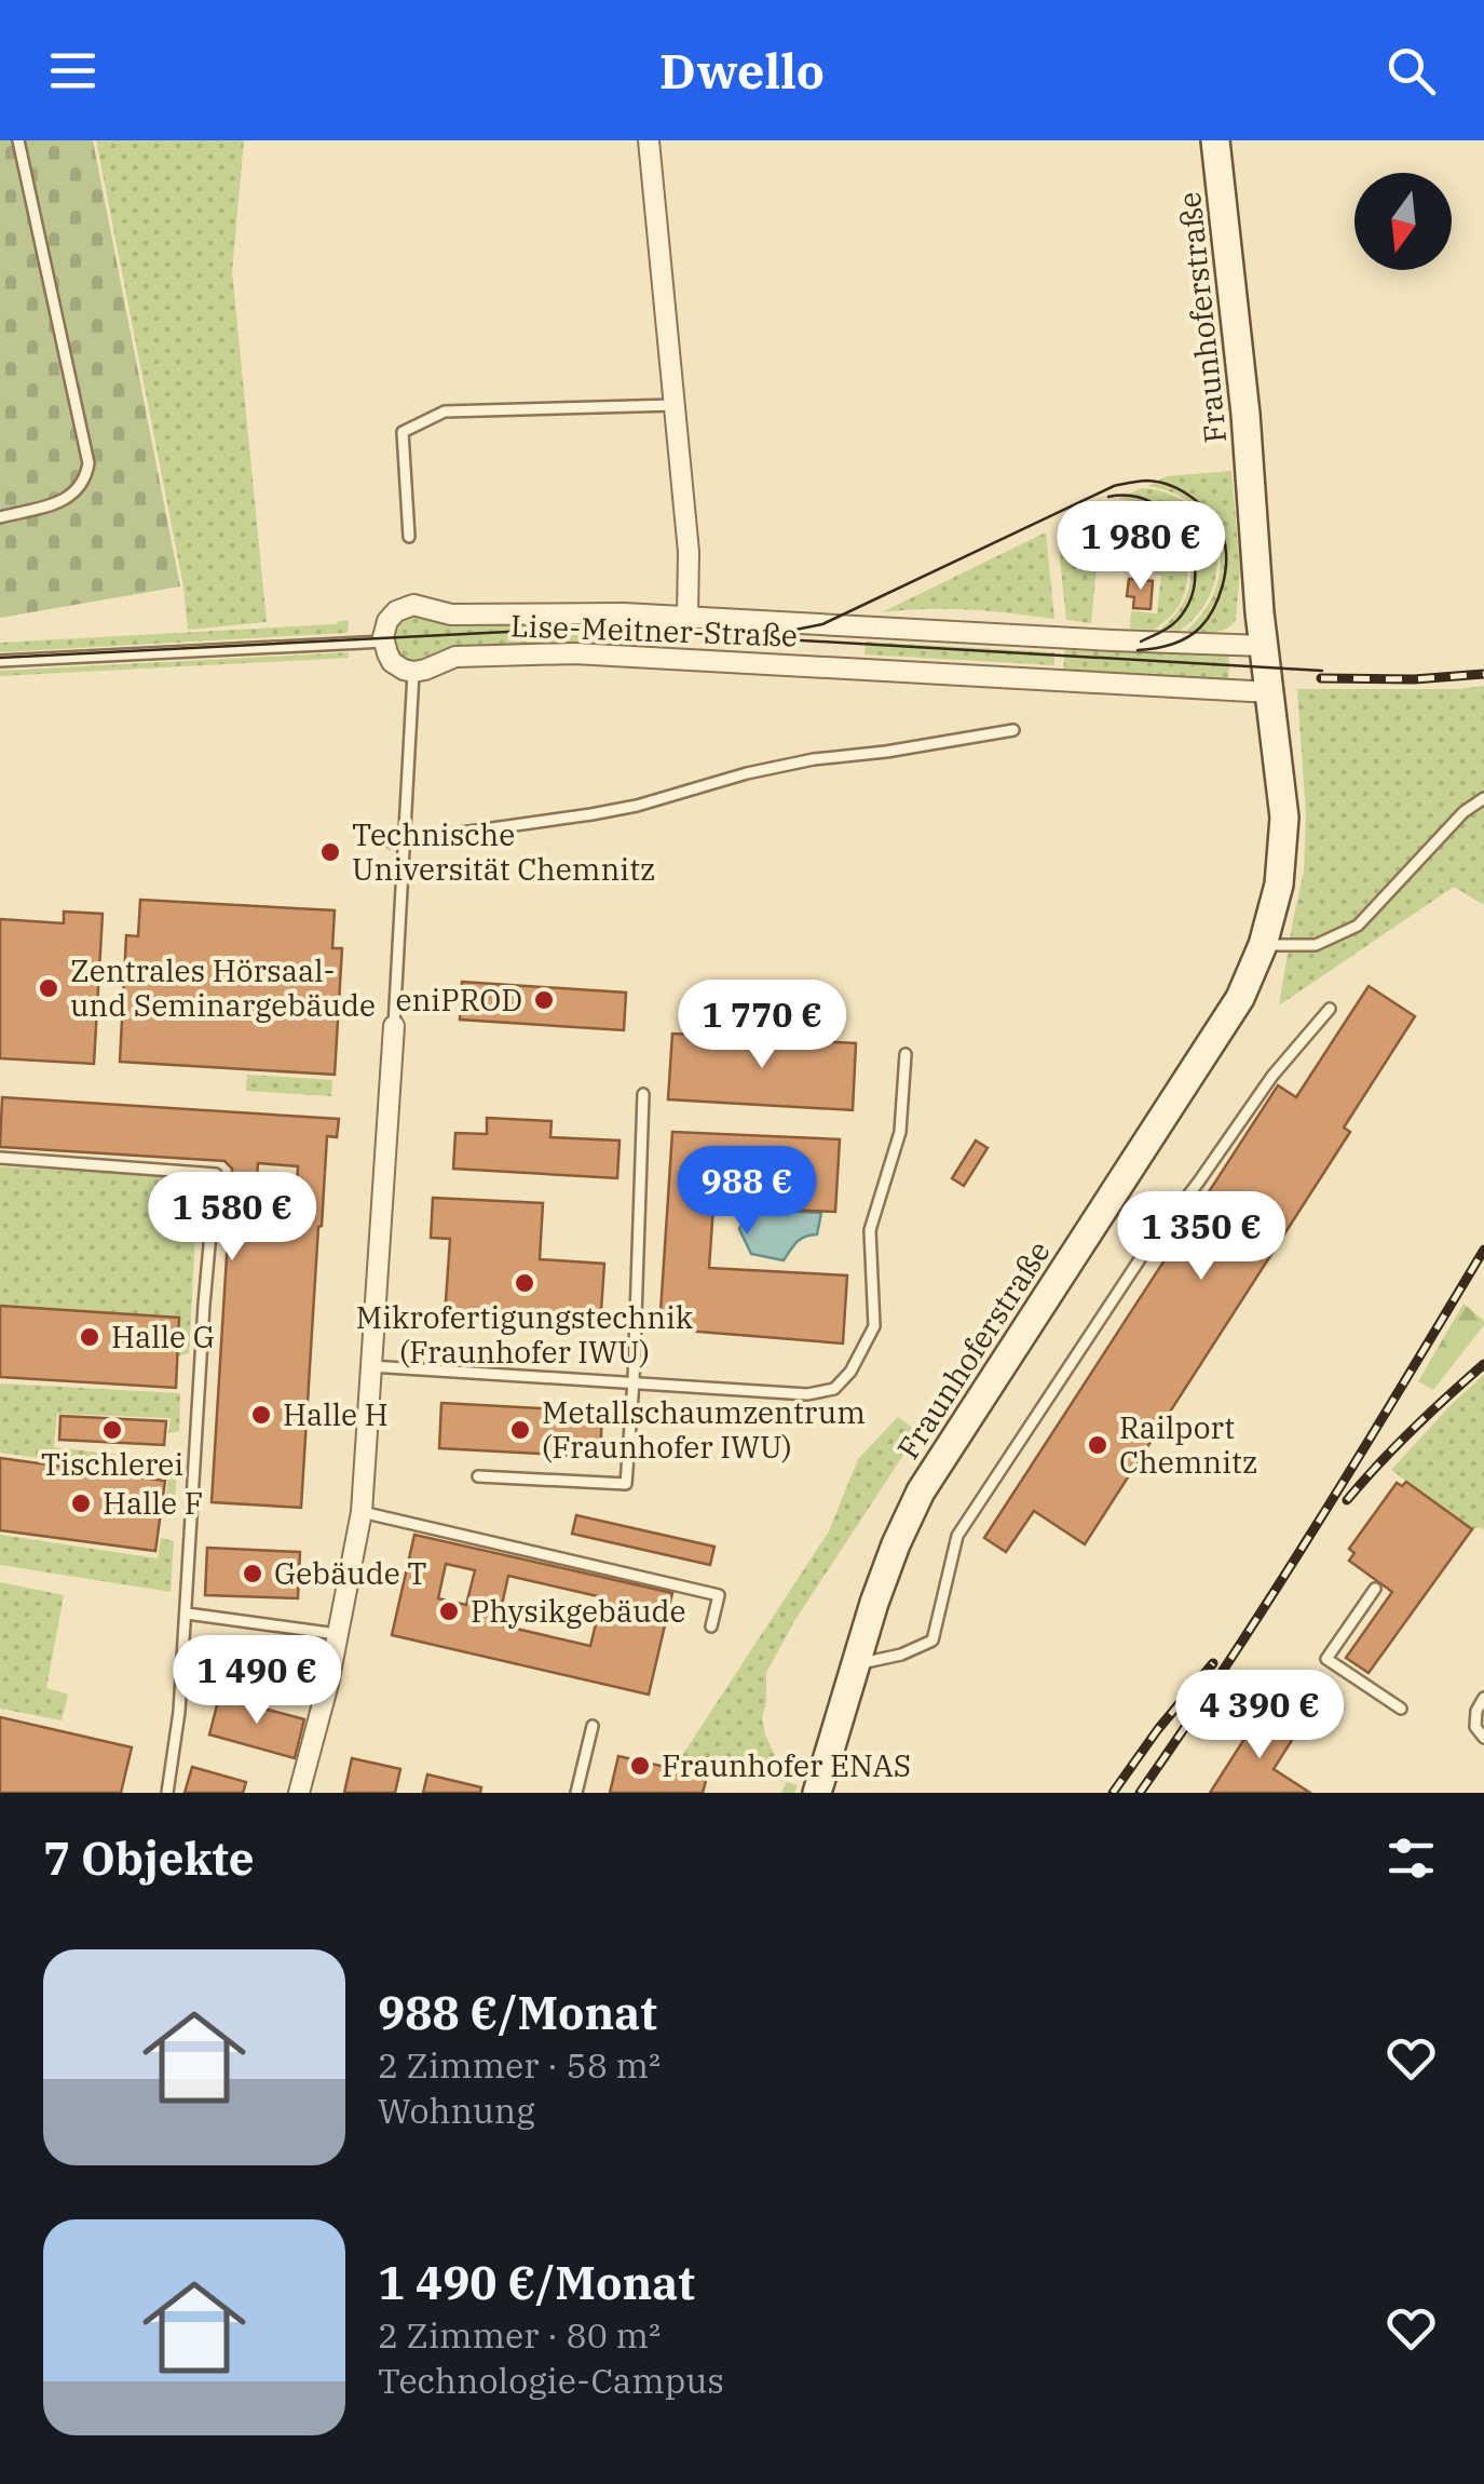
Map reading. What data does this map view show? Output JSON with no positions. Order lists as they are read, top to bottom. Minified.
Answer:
{"streets":{"main road":["Fraunhoferstraße"],"street":["Lise-Meitner-Straße"]},"crossings":[["Fraunhoferstraße","Lise-Meitner-Straße"]],"places":["Technische Universität Chemnitz","Zentrales Hörsaal- und Seminargebäude","eniPROD","Mikrofertigungstechnik (Fraunhofer IWU)","Halle G","Halle H","Tischlerei","Metallschaumzentrum (Fraunhofer IWU)","Railport Chemnitz","Halle F","Gebäude T","Physikgebäude","Fraunhofer ENAS"],"north":"bottom","page":{"header":"Dwello","price":["1 980 €","1 770 €","988 €","1 580 €","1 350 €","1 490 €","4 390 €"],"heading":"7 Objekte","list":[{"name":"988 €/Monat","note":"2 Zimmer · 58 m² · Wohnung"},{"name":"1 490 €/Monat","note":"2 Zimmer · 80 m² · Technologie-Campus"}]}}
